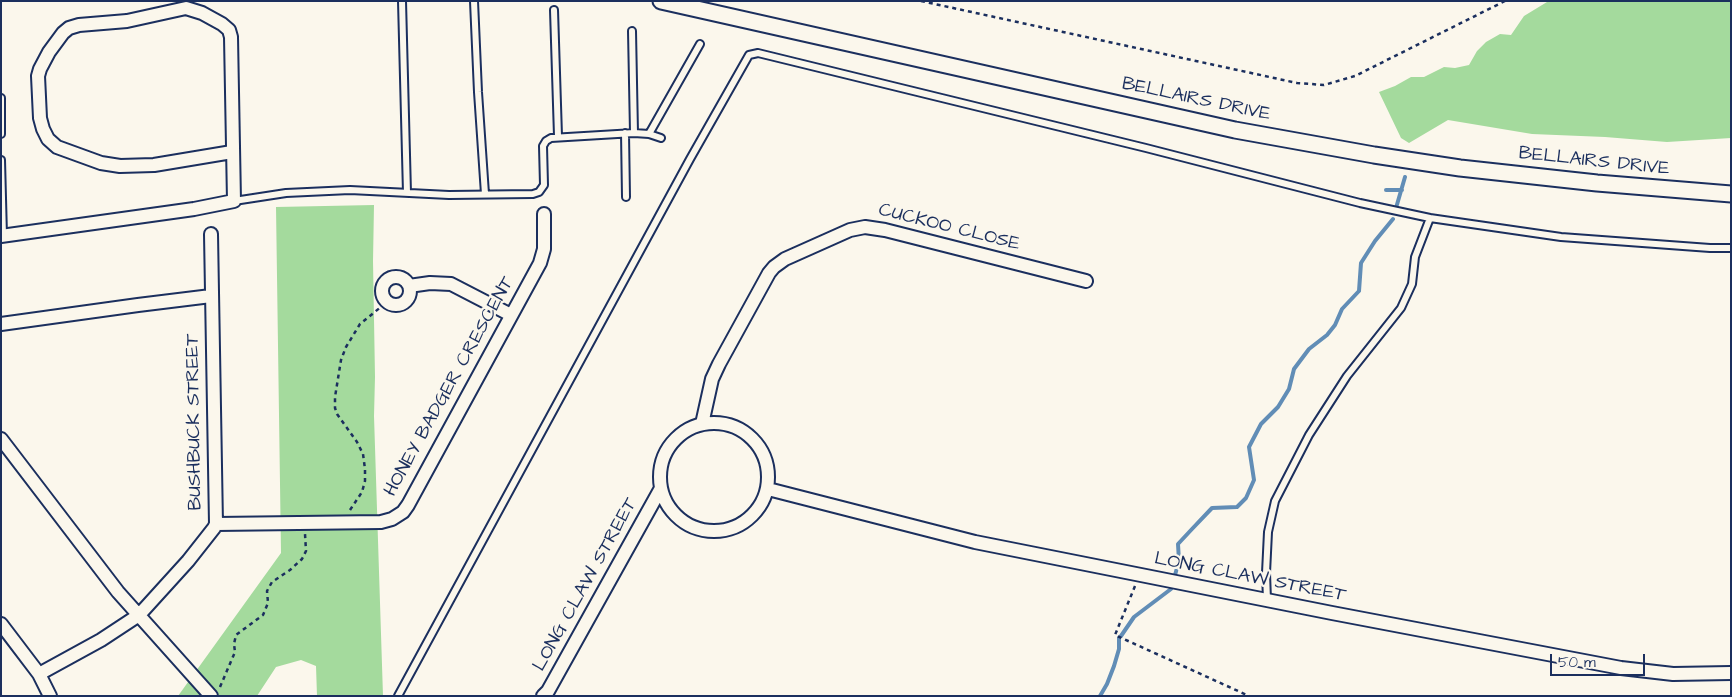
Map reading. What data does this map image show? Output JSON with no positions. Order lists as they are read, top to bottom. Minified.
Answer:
{"streets":{"street":["BELLAIRS DRIVE","CUCKOO CLOSE","HONEY BADGER CRESCENT","BUSHBUCK STREET","LONG CLAW STREET"]},"crossings":[["CUCKOO CLOSE","LONG CLAW STREET"],["HONEY BADGER CRESCENT","BUSHBUCK STREET"]],"scale_bar":"50 m"}
